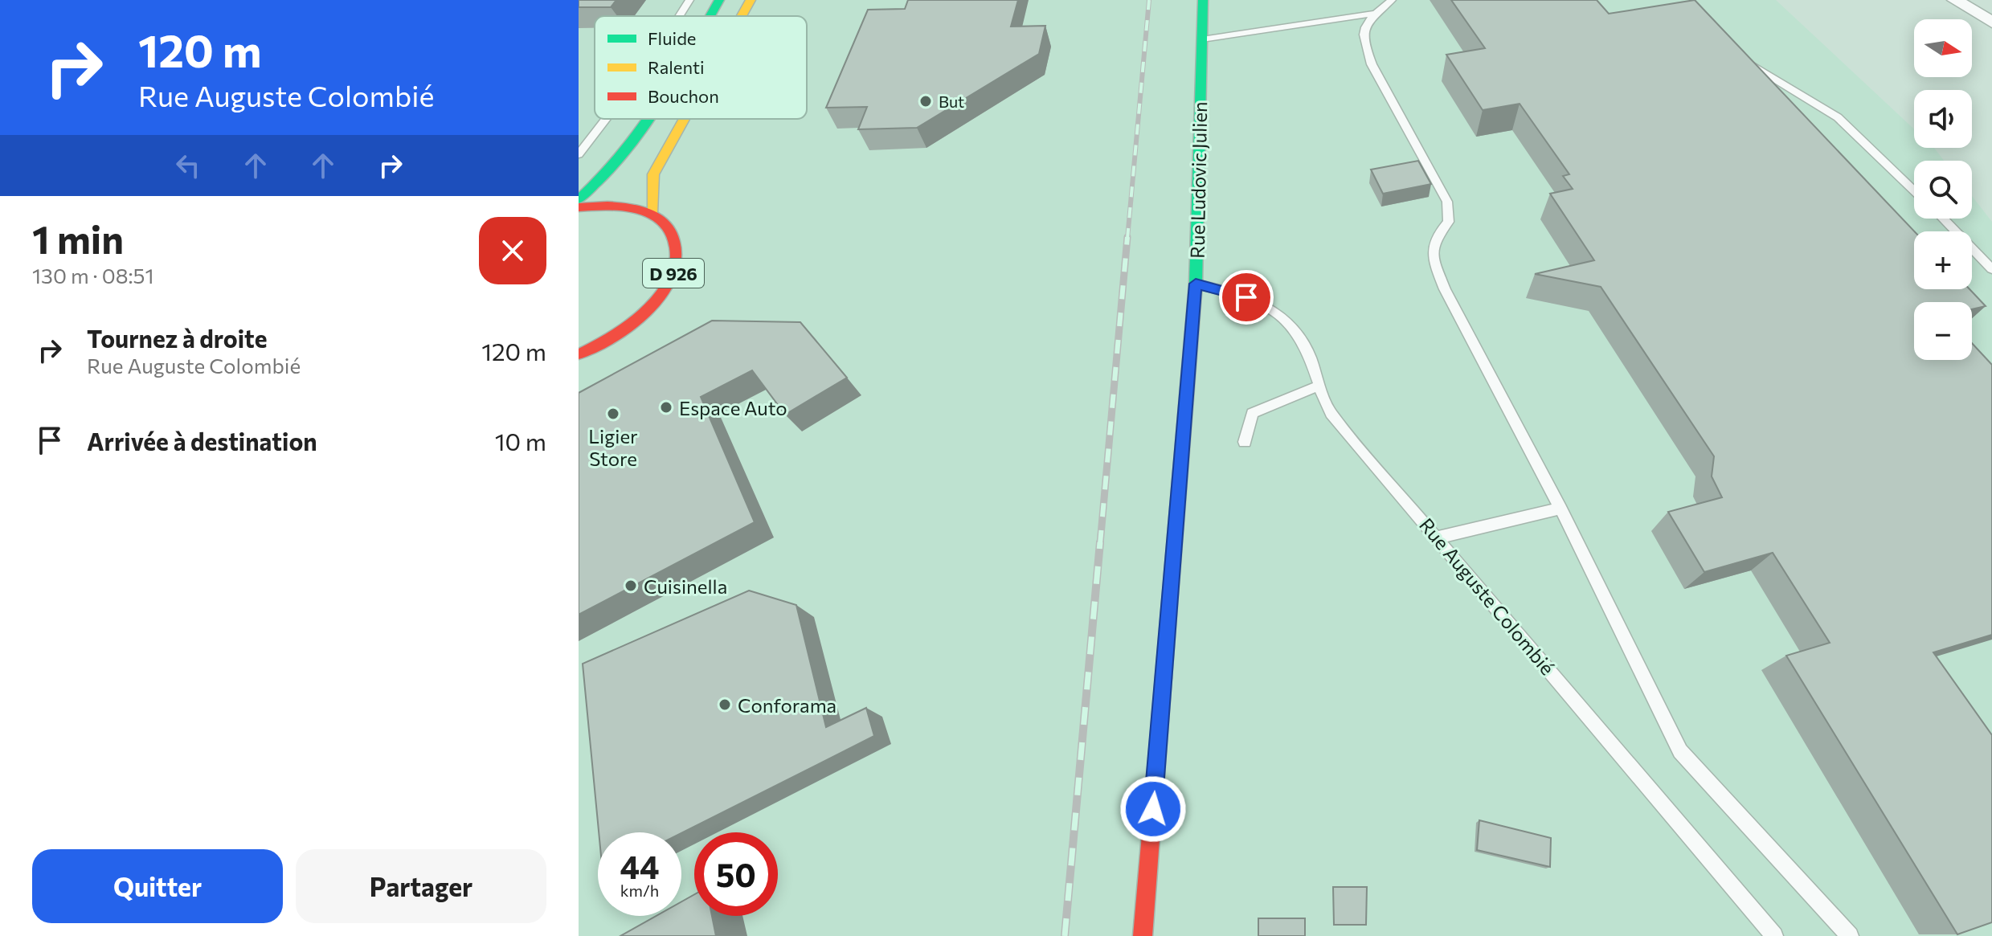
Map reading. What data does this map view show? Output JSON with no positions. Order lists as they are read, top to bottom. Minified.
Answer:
{"streets":{"main road":["Rue Ludovic Julien","D 926"],"lane":["Rue Auguste Colombié"]},"crossings":[["Rue Ludovic Julien","Rue Auguste Colombié"]],"places":["But","Espace Auto","Ligier Store","Cuisinella","Conforama"],"legend":["Fluide","Ralenti","Bouchon"],"north":"right","page":{"turn":["120 m","Rue Auguste Colombié"],"map_buttons":["+","−"],"heading":["1 min","130 m · 08:51"],"list":[{"name":"Tournez à droite","note":"Rue Auguste Colombié","value":"120 m"},{"name":"Arrivée à destination","value":"10 m"}],"speed":"44 km/h","limit":"50","buttons":["Quitter","Partager"]}}
